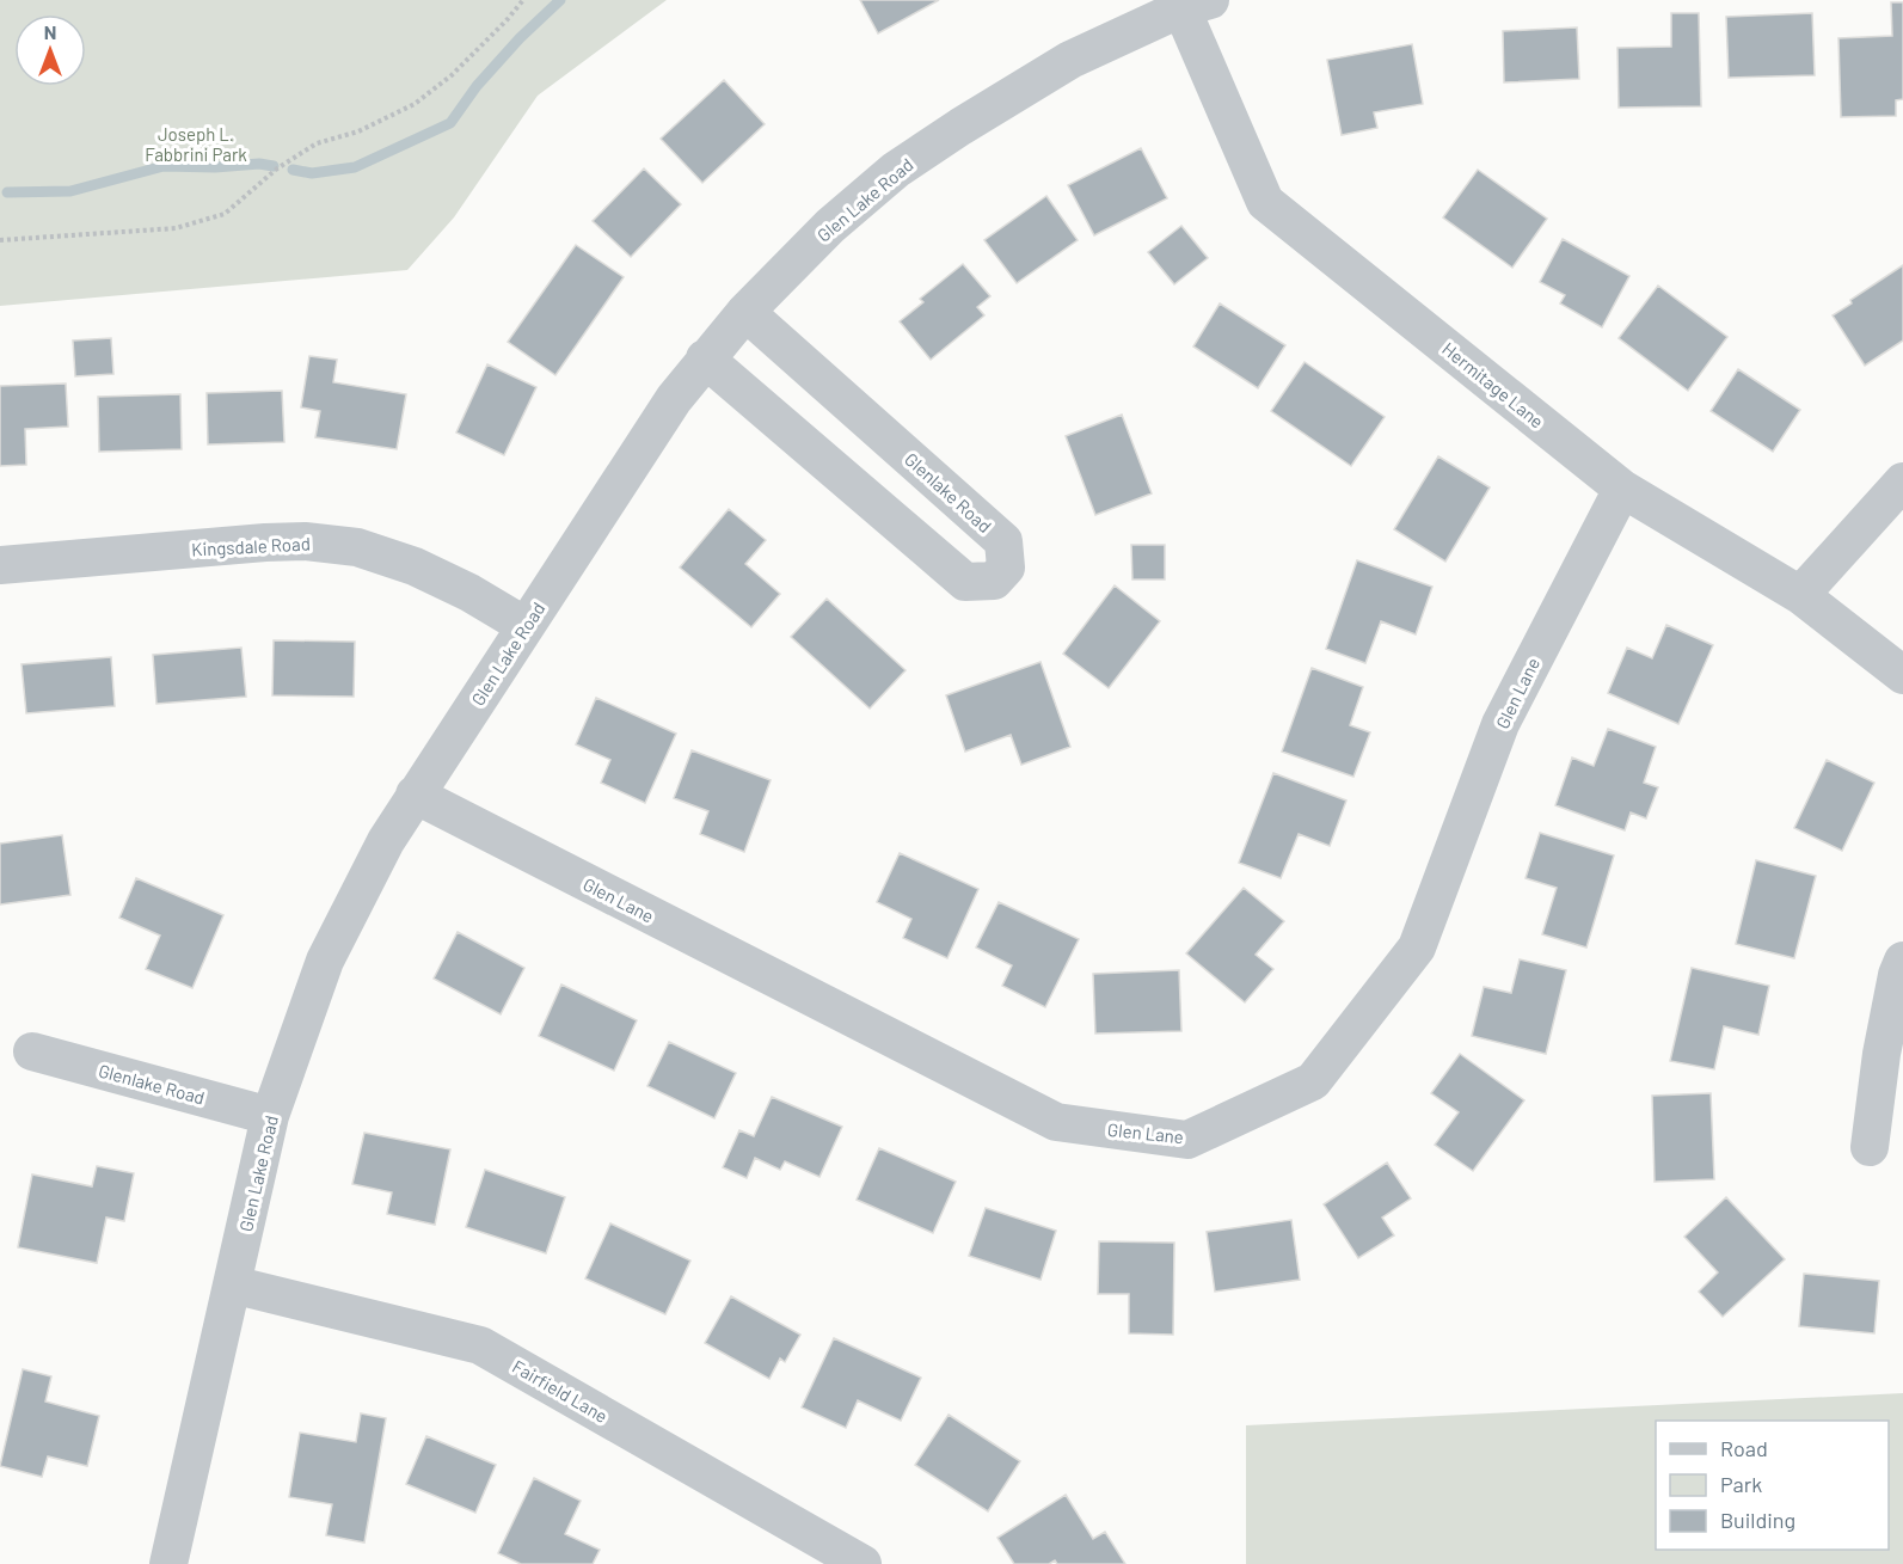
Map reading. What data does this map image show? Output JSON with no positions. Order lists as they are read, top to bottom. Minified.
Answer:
{"streets":{"street":["Glen Lake Road","Hermitage Lane","Glenlake Road","Kingsdale Road","Glen Lane","Fairfield Lane"]},"crossings":[["Glen Lake Road","Hermitage Lane"],["Glen Lake Road","Glenlake Road"],["Glen Lake Road","Kingsdale Road"],["Glen Lake Road","Glen Lane"],["Glen Lake Road","Fairfield Lane"],["Hermitage Lane","Glen Lane"]],"parks":["Joseph L. Fabbrini Park"],"legend":["Road","Park","Building"],"north":"top"}
